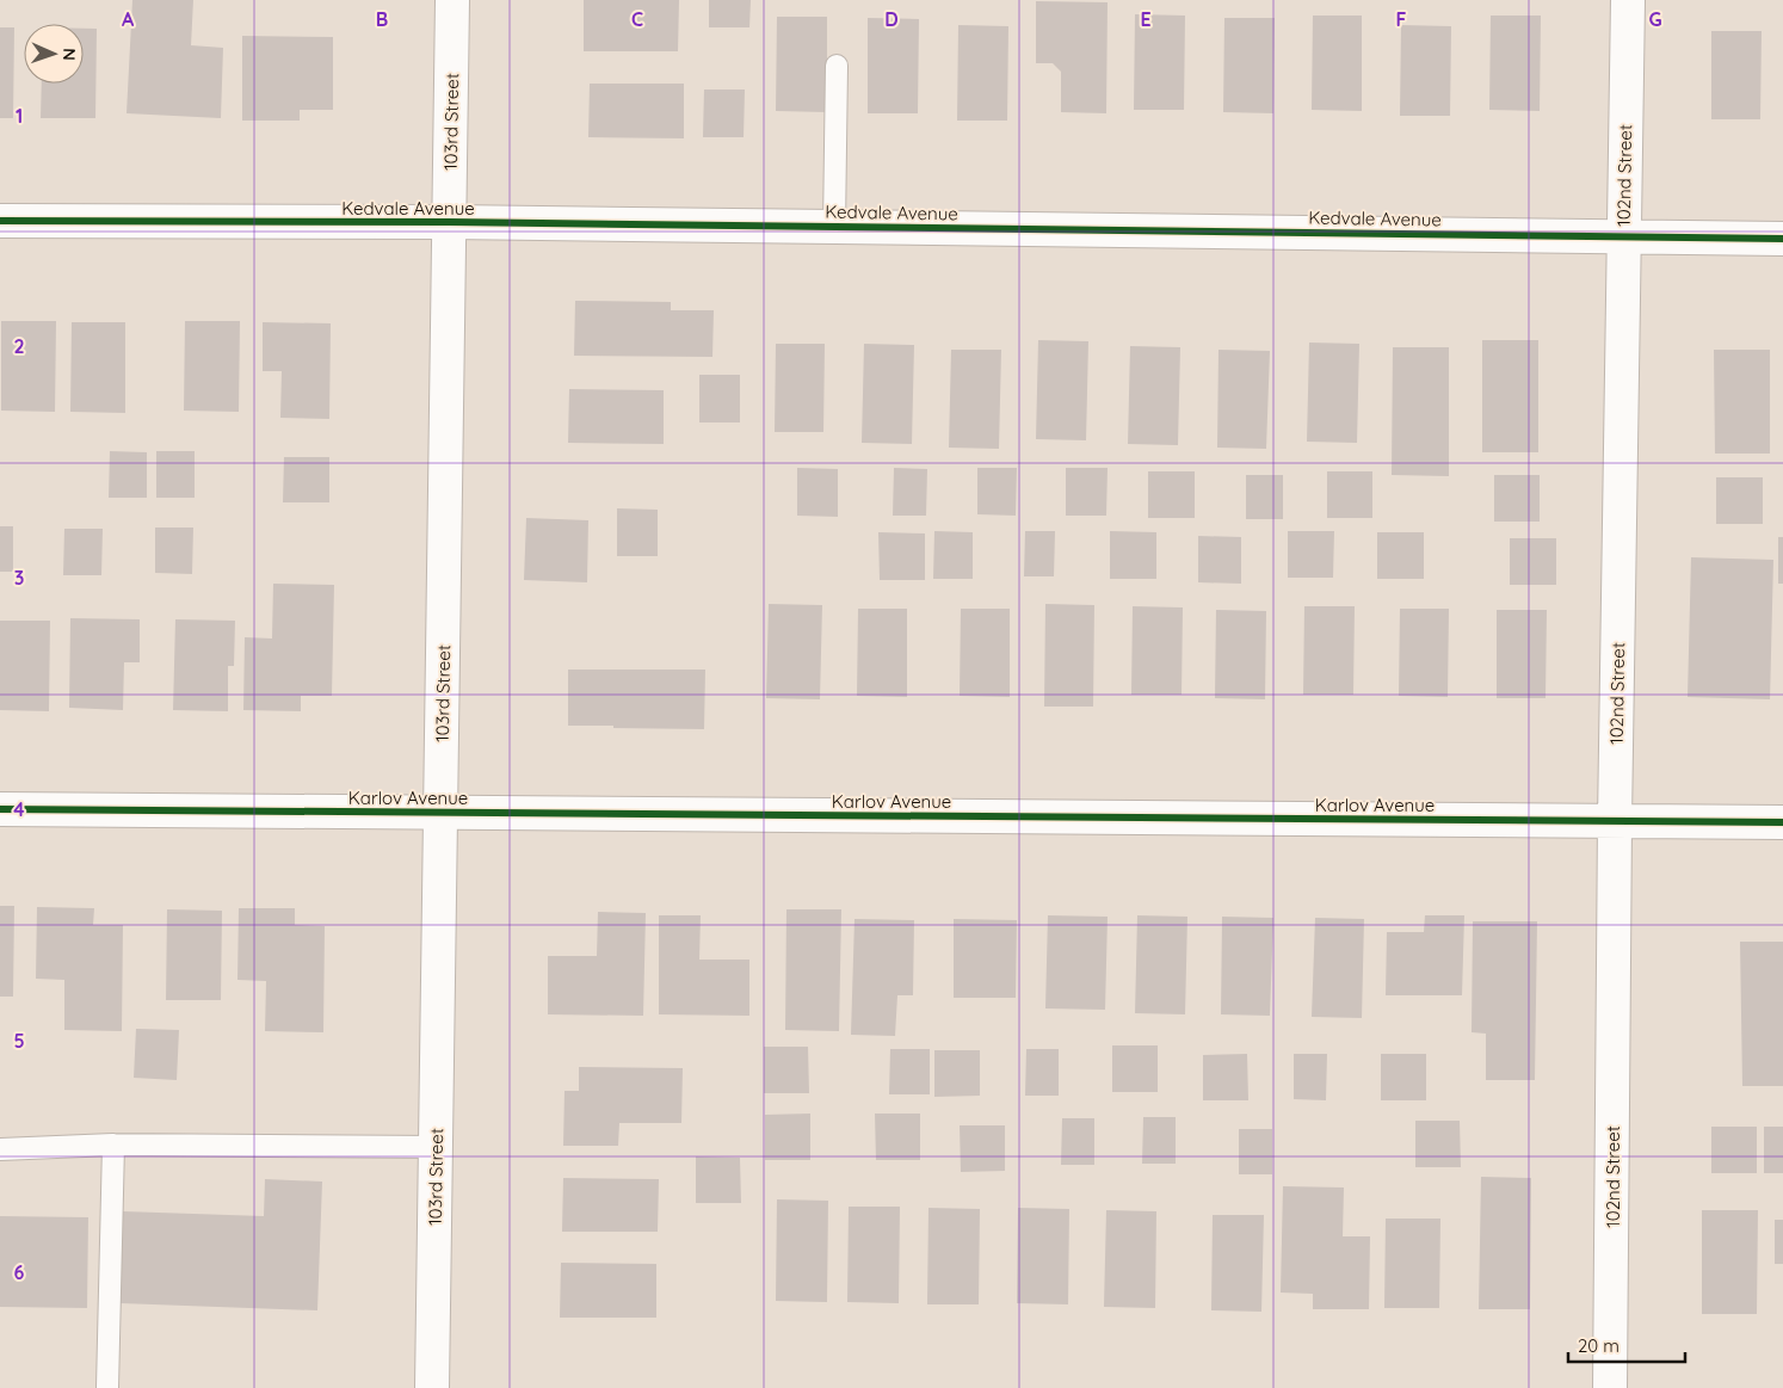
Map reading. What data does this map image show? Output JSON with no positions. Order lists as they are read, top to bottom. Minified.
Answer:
{"streets":{"street":["103rd Street","102nd Street","Kedvale Avenue","Karlov Avenue"]},"crossings":[["103rd Street","Kedvale Avenue"],["103rd Street","Karlov Avenue"],["102nd Street","Kedvale Avenue"],["102nd Street","Karlov Avenue"]],"scale_bar":"20 m","north":"right","grid":{"columns":["A","B","C","D","E","F","G"],"rows":["1","2","3","4","5","6"]}}
